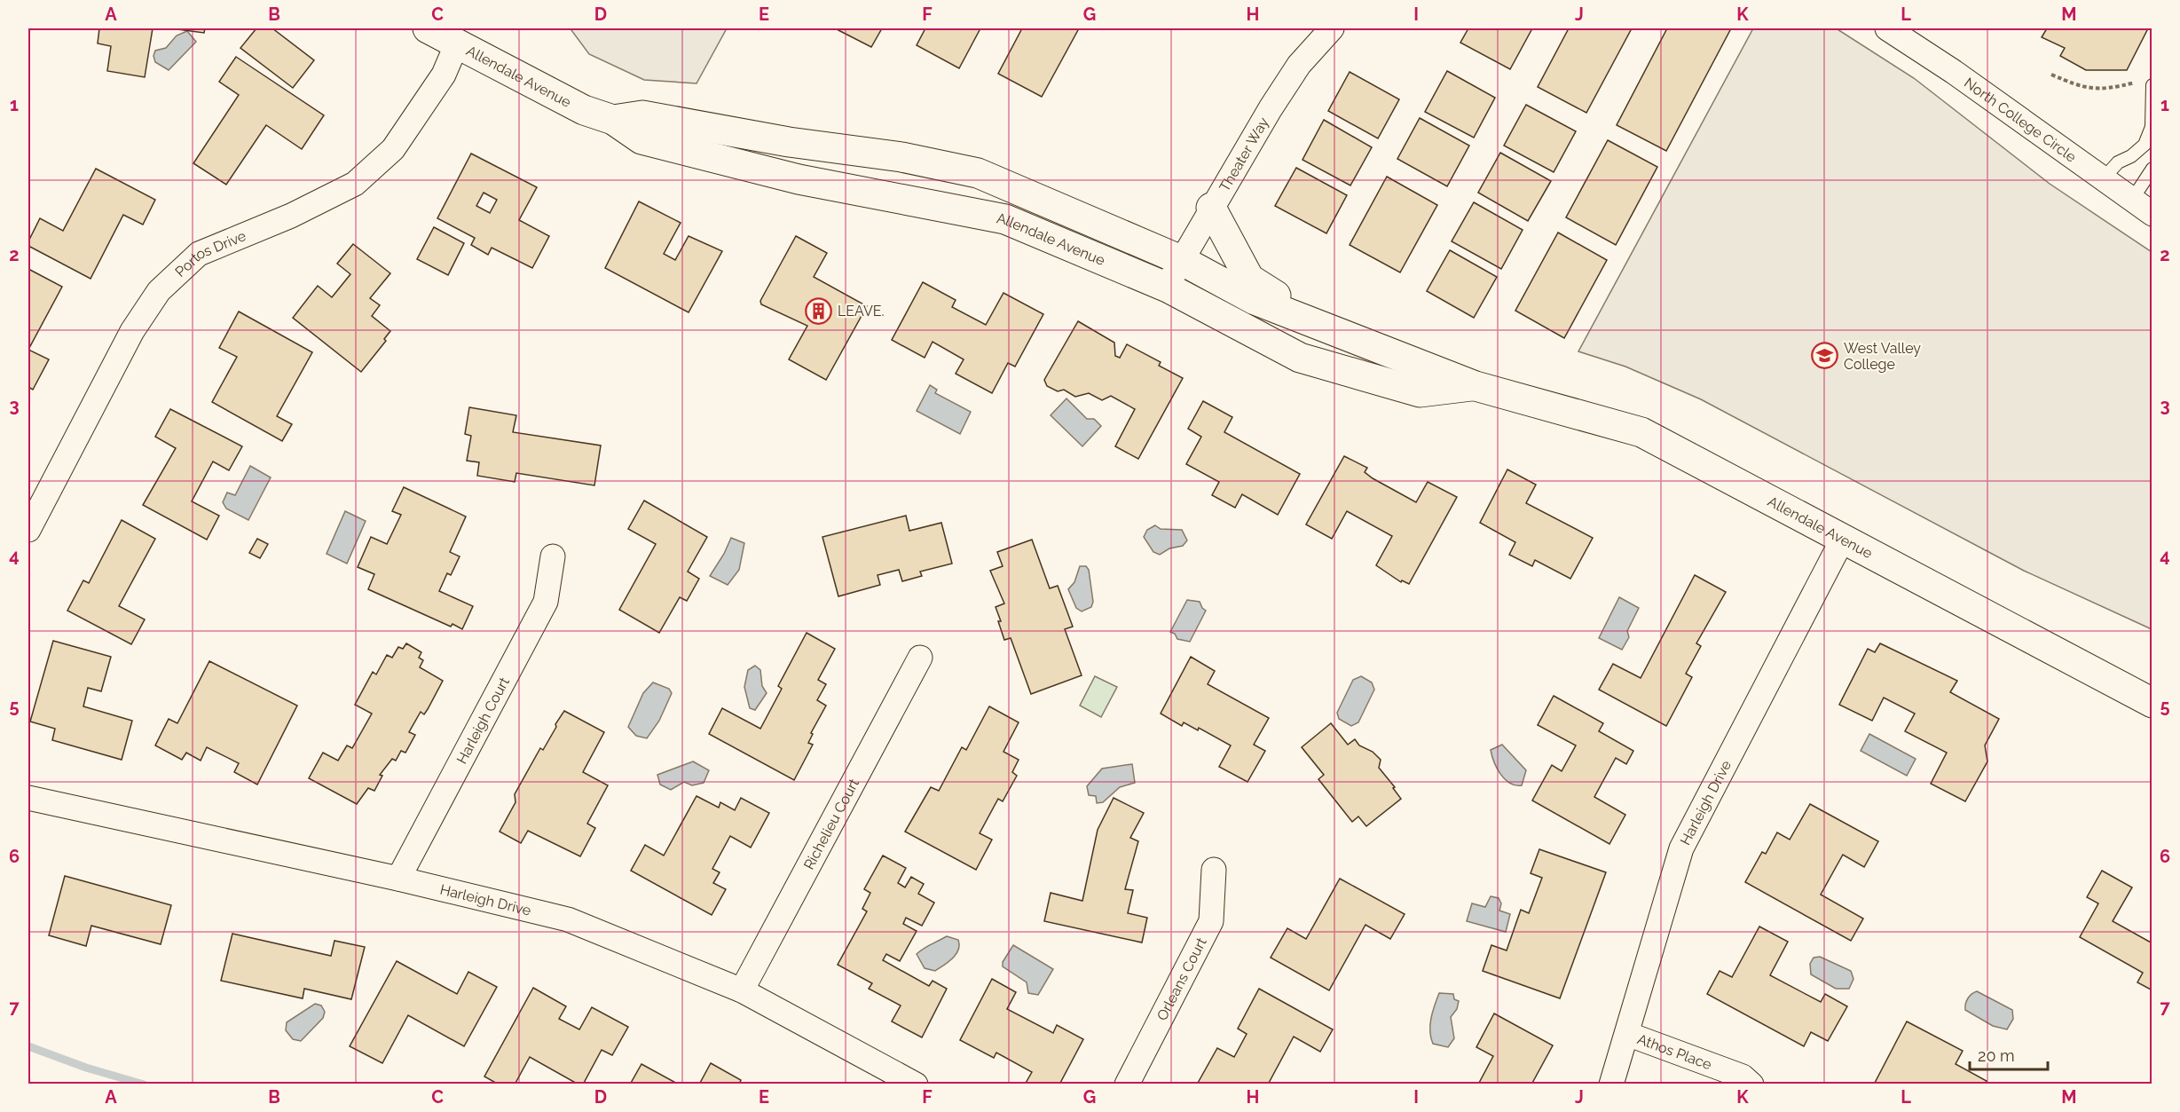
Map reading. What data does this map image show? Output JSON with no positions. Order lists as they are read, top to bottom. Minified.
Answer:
{"streets":{"street":["Allendale Avenue","North College Circle","Theater Way","Portos Drive","Harleigh Court","Harleigh Drive","Richelieu Court","Orleans Court","Athos Place"]},"crossings":[["Allendale Avenue","Theater Way"],["Allendale Avenue","Portos Drive"],["Allendale Avenue","Harleigh Drive"],["Harleigh Court","Harleigh Drive"],["Harleigh Drive","Richelieu Court"],["Harleigh Drive","Athos Place"]],"places":{"building":["LEAVE."],"school or university":["West Valley College"]},"scale_bar":"20 m","grid":{"columns":["A","B","C","D","E","F","G","H","I","J","K","L","M"],"rows":["1","2","3","4","5","6","7"]}}
